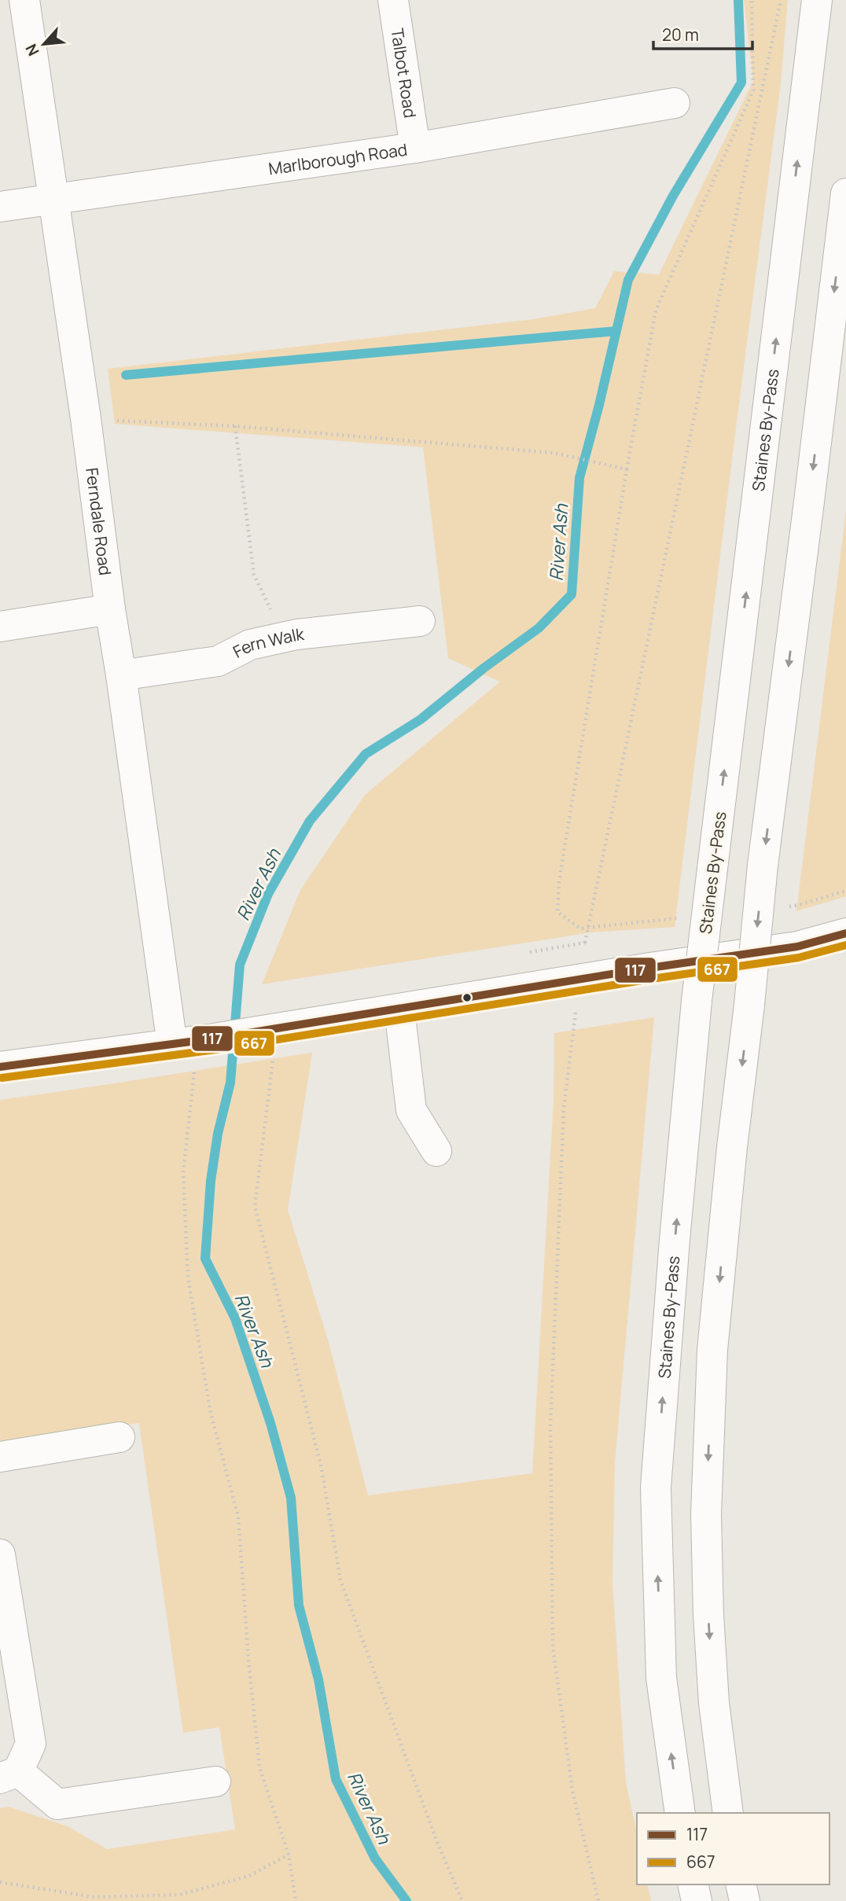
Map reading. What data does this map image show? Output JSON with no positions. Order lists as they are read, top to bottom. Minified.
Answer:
{"streets":{"main road":["Talbot Road","Marlborough Road","Staines By-Pass","Ferndale Road","Fern Walk"]},"crossings":[["Talbot Road","Marlborough Road"],["Marlborough Road","Ferndale Road"],["Ferndale Road","Fern Walk"]],"water":["River Ash"],"lines":["transit line 117","transit line 667"],"legend":["117","667"],"scale_bar":"20 m","north":"bottom left"}
